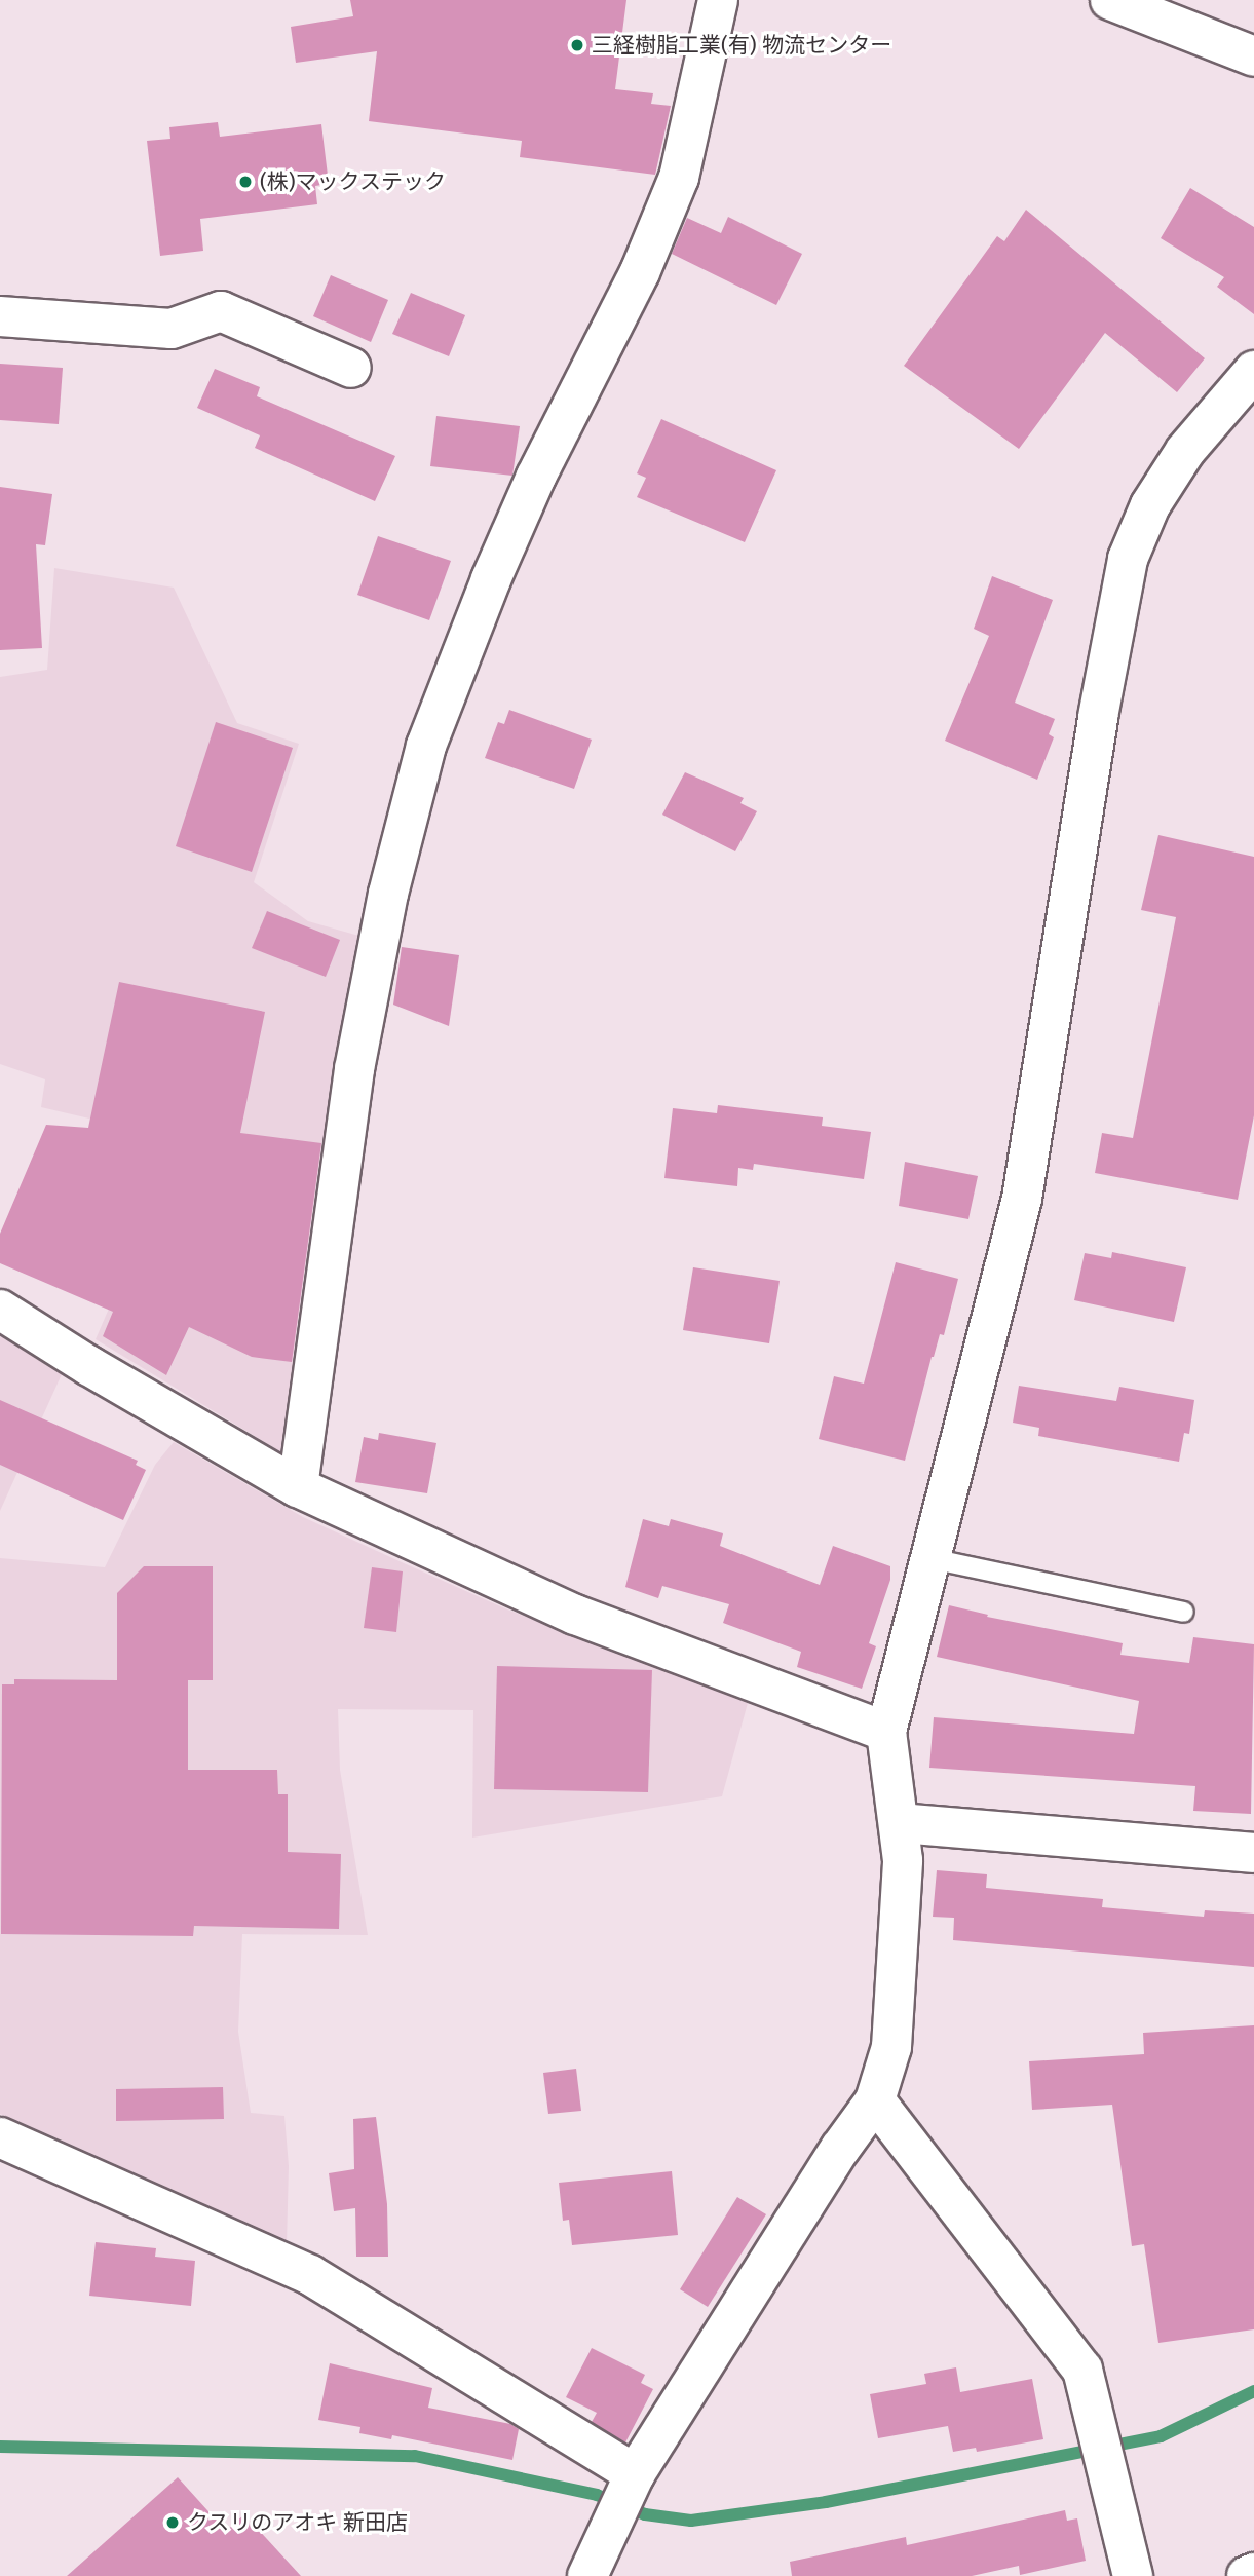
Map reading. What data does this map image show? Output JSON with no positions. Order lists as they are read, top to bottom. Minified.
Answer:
{"places":["三経樹脂工業(有) 物流センター","(株)マックステック","クスリのアオキ 新田店"]}
